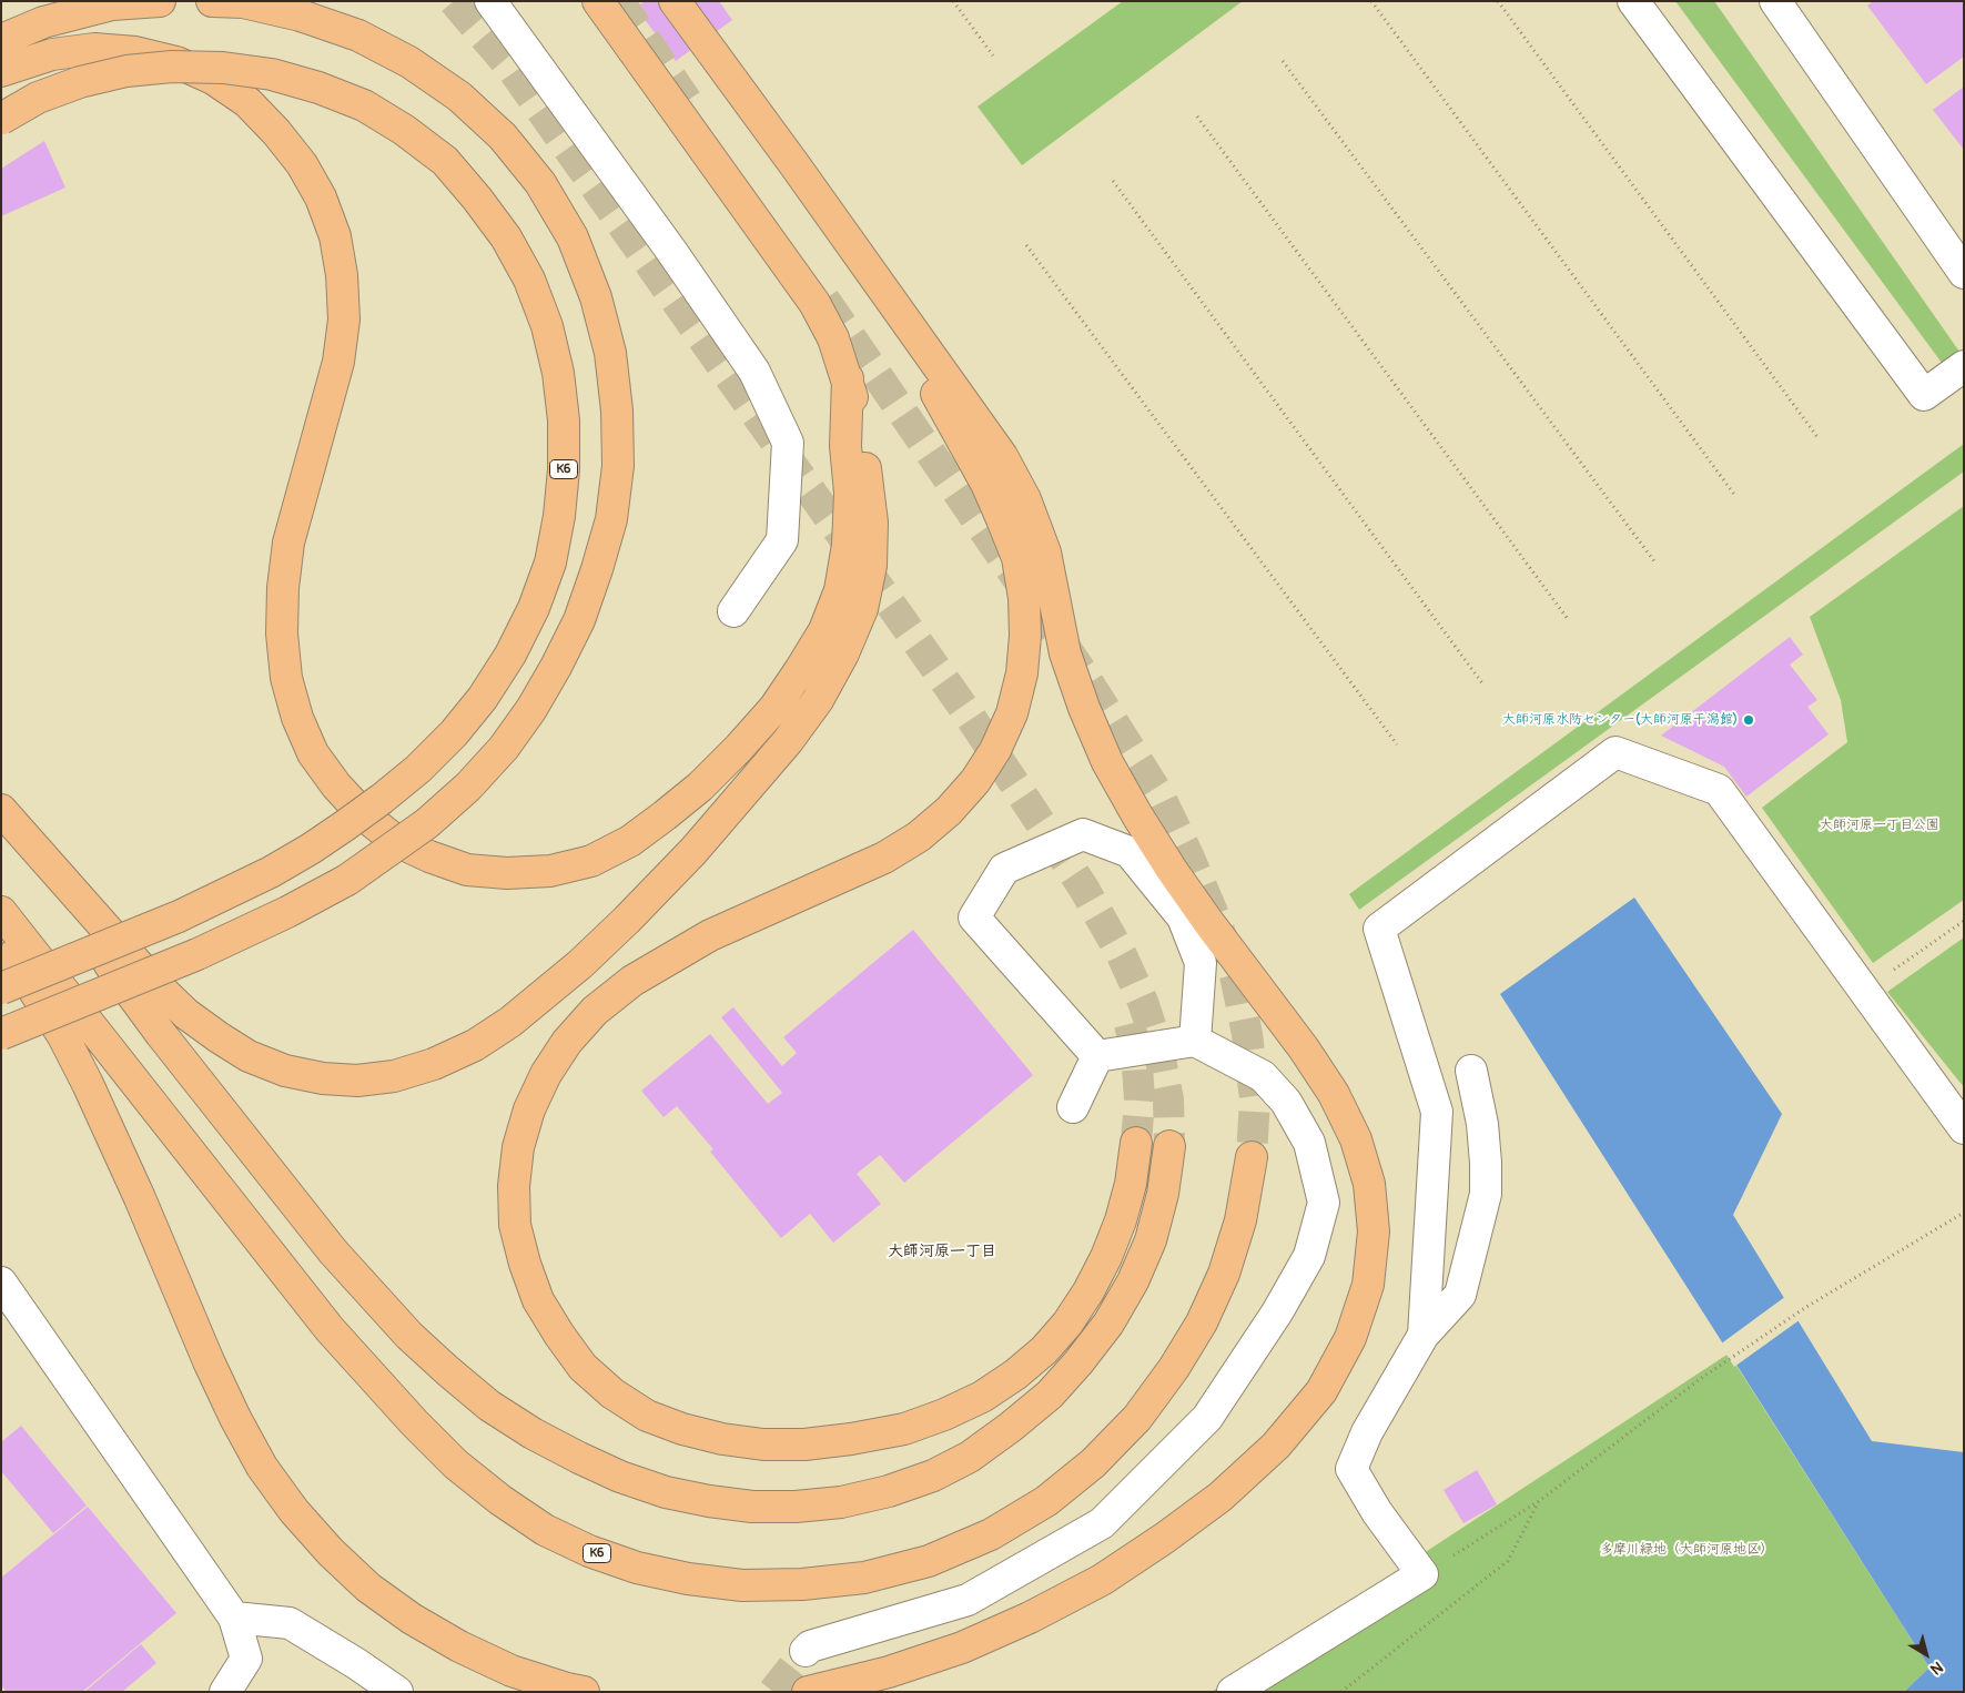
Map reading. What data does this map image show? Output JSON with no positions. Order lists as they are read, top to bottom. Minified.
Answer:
{"streets":{"highway":["K6"]},"districts":["大師河原一丁目"],"parks":["大師河原一丁目公園","多摩川緑地（大師河原地区）"],"places":["大師河原水防センター(大師河原干潟館)"],"north":"bottom right"}
